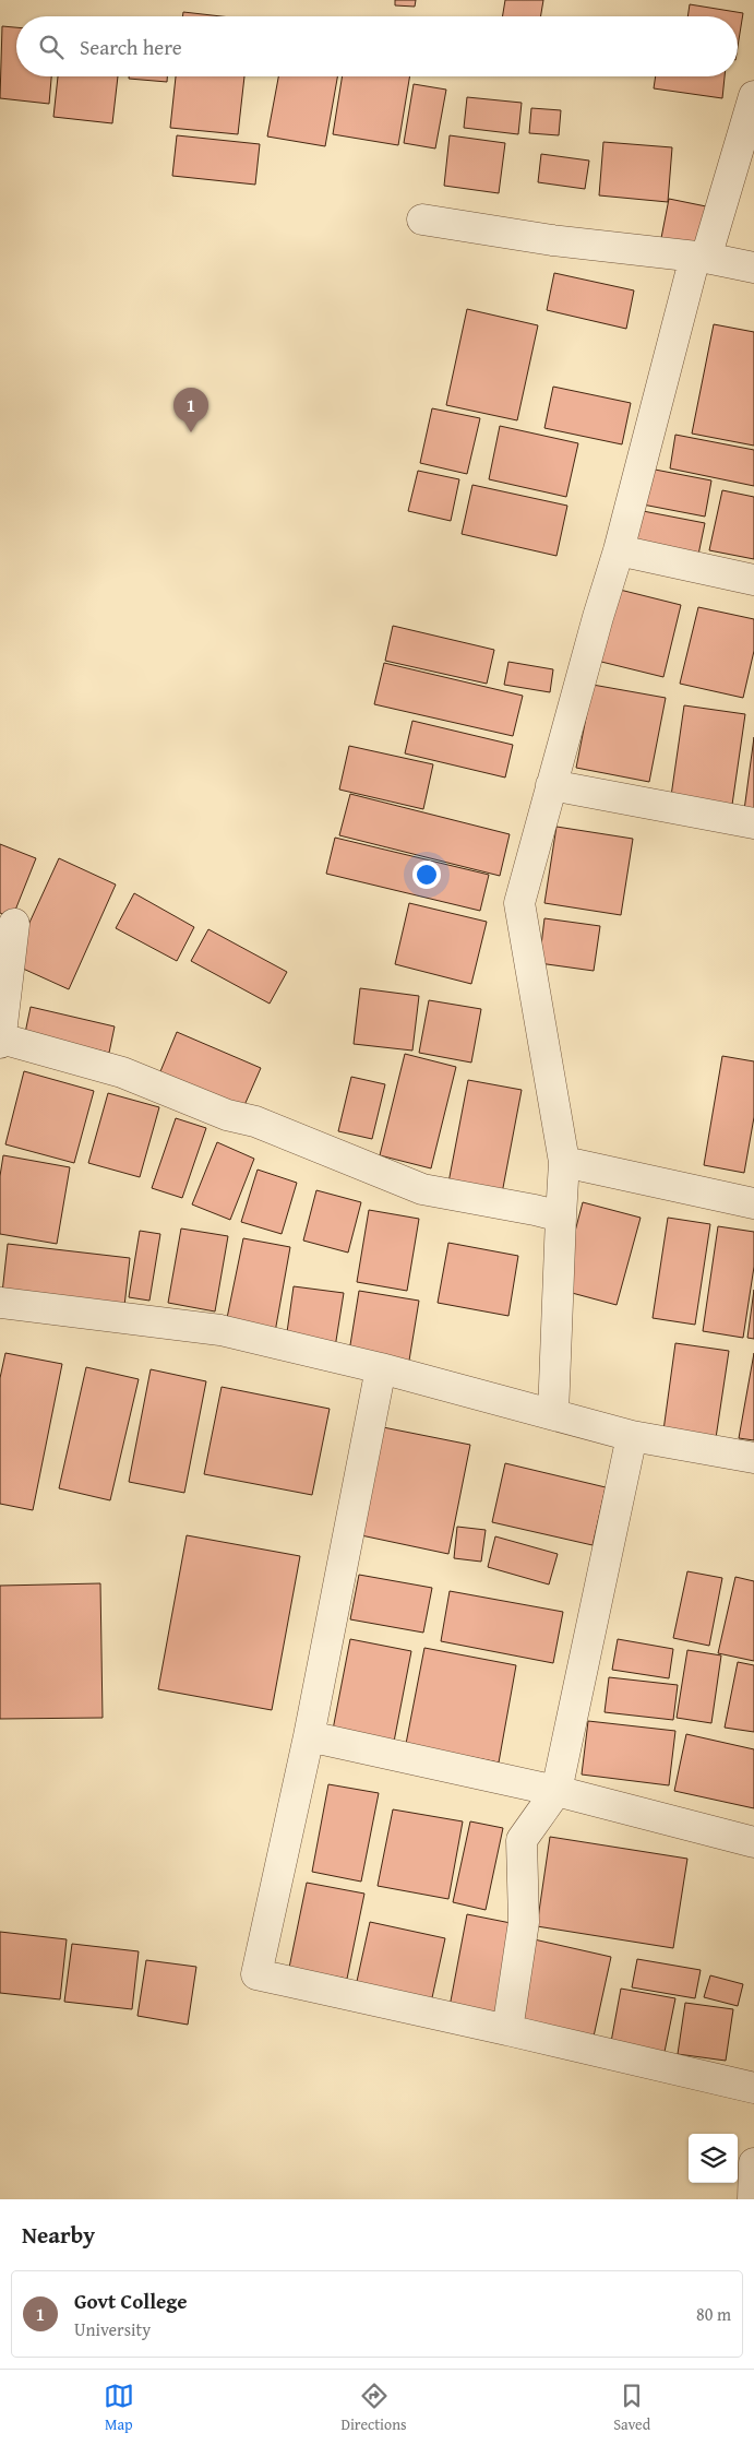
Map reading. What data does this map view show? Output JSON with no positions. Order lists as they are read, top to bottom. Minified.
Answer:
{"page":{"search":"Search here","pins":"1","heading":"Nearby","list":[{"mark":"1","name":"Govt College","note":"University","value":"80 m"}],"nav":["Map","Directions","Saved"]}}
